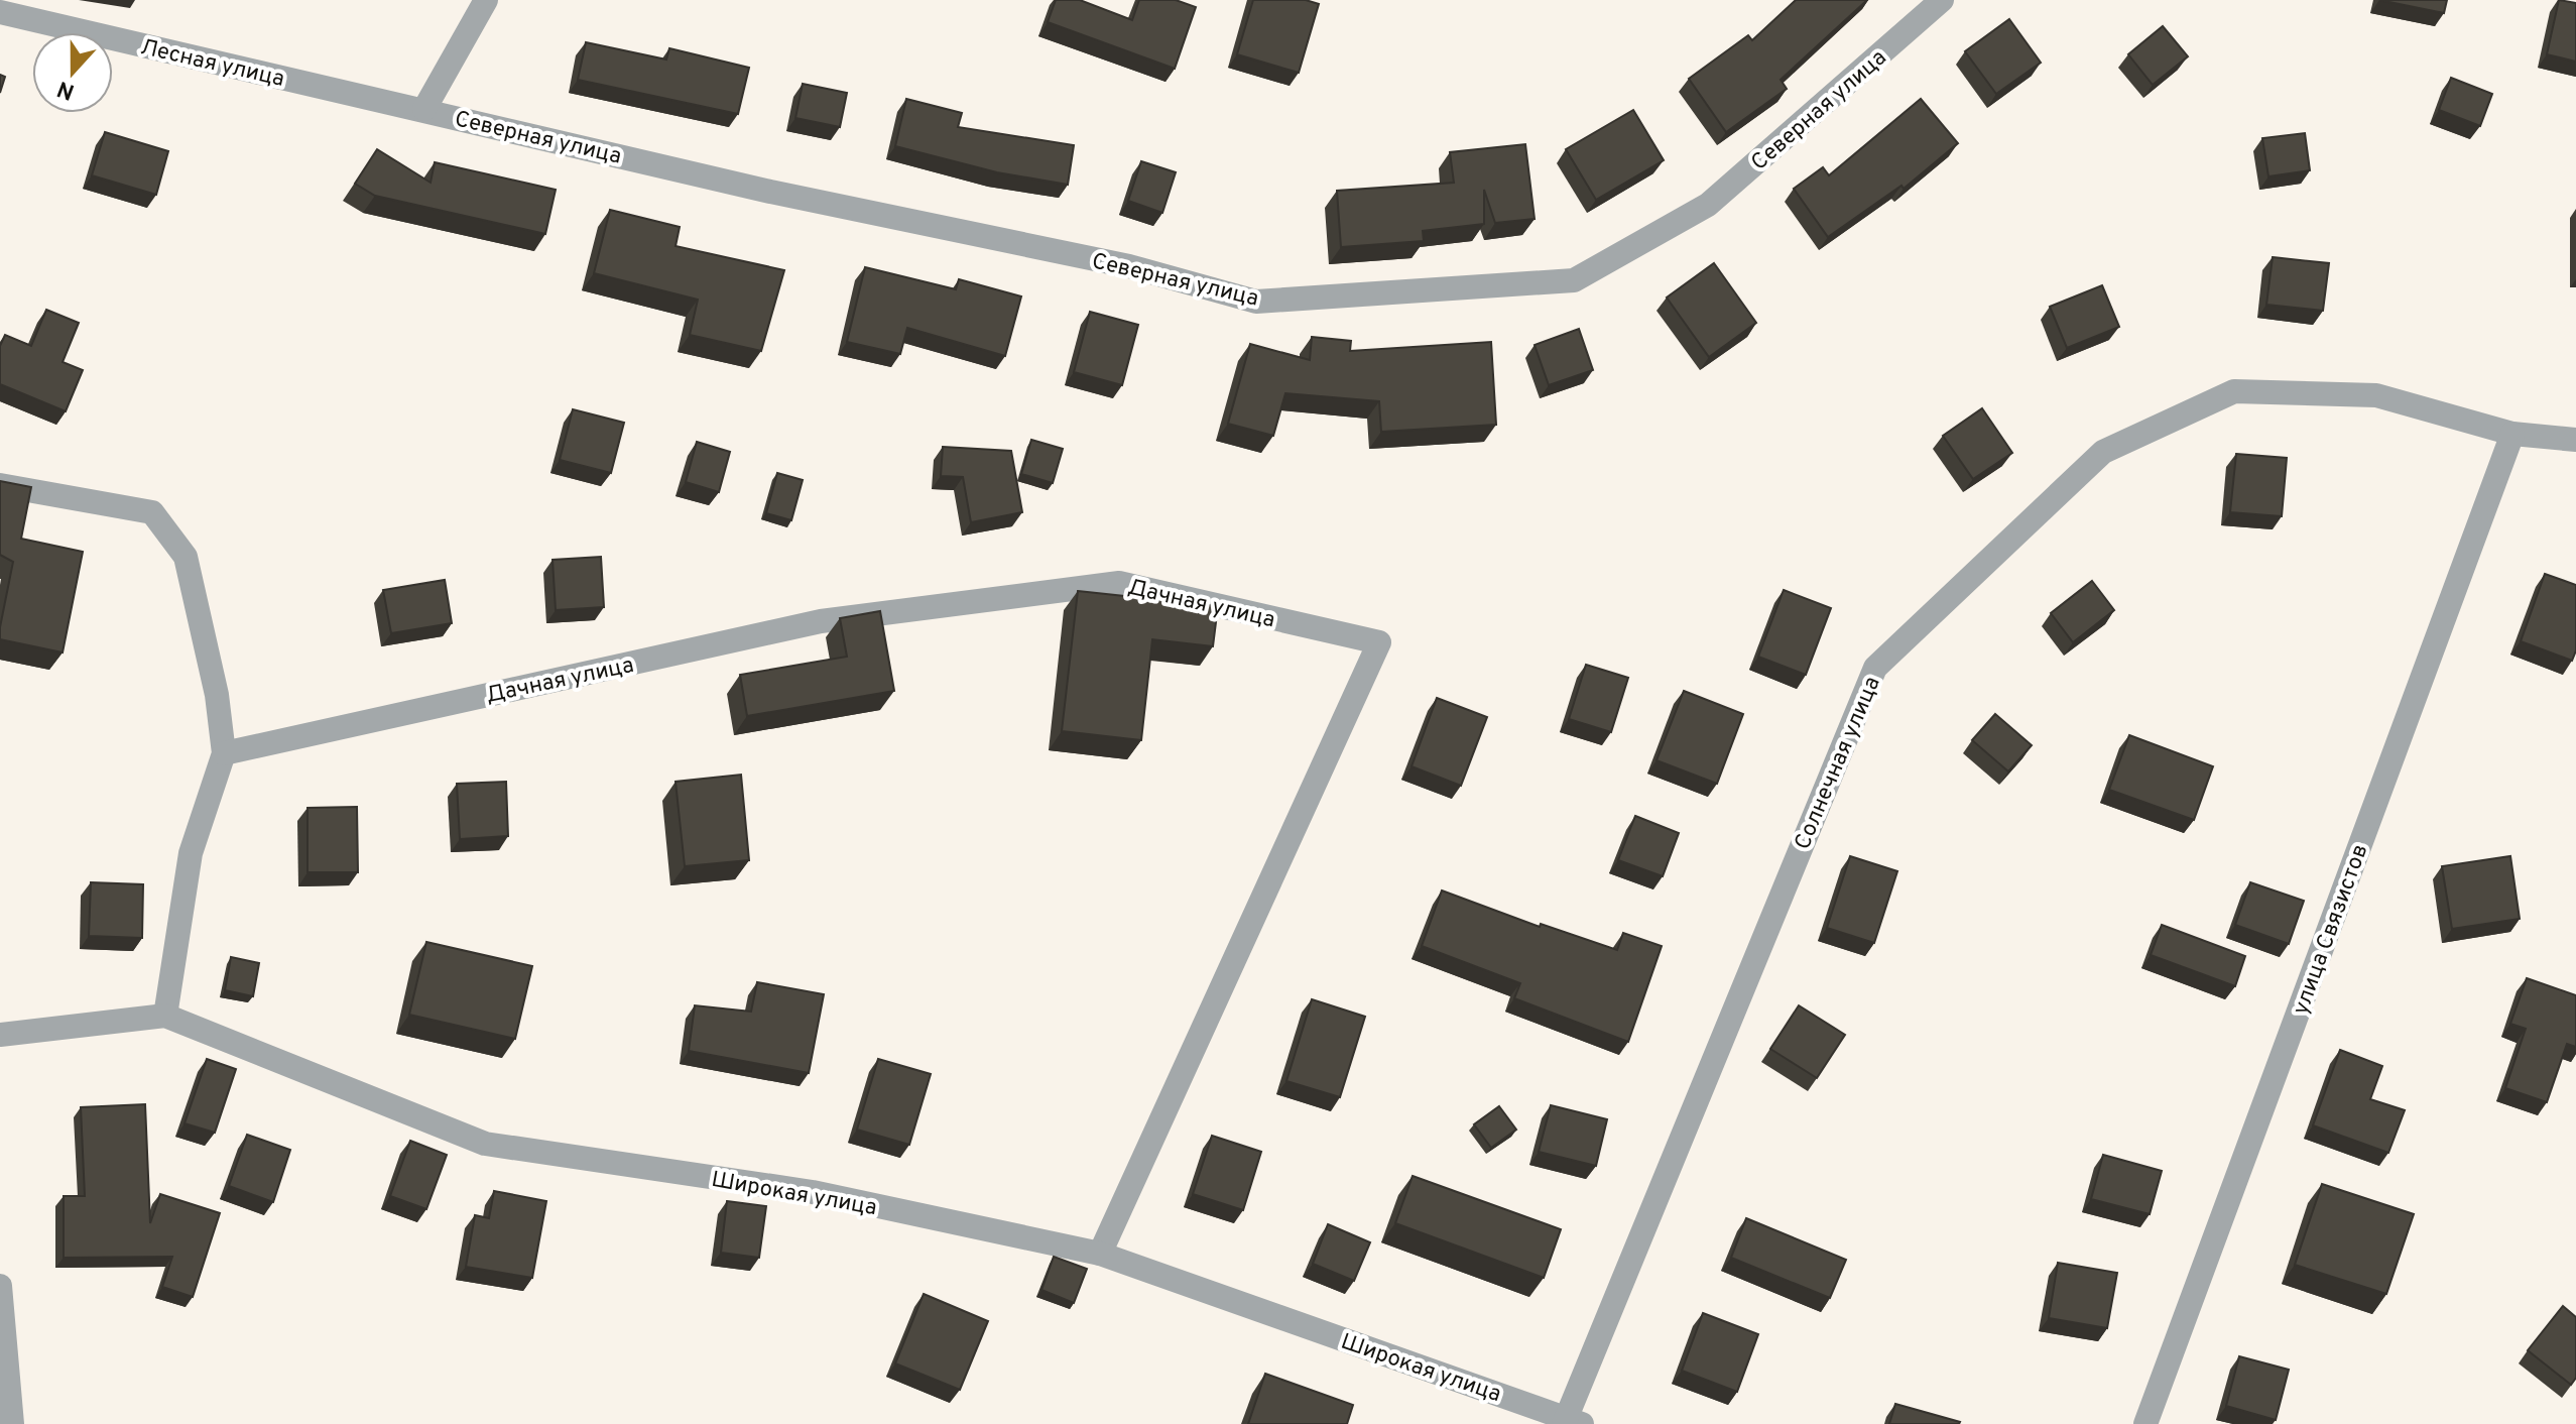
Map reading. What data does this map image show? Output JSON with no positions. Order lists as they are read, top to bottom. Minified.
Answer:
{"streets":{"street":["Лесная улица","Северная улица","Дачная улица","Солнечная улица","улица Связистов","Широкая улица"]},"crossings":[["Лесная улица","Северная улица"],["Дачная улица","Широкая улица"],["Солнечная улица","улица Связистов"],["Солнечная улица","Широкая улица"]],"north":"bottom"}
